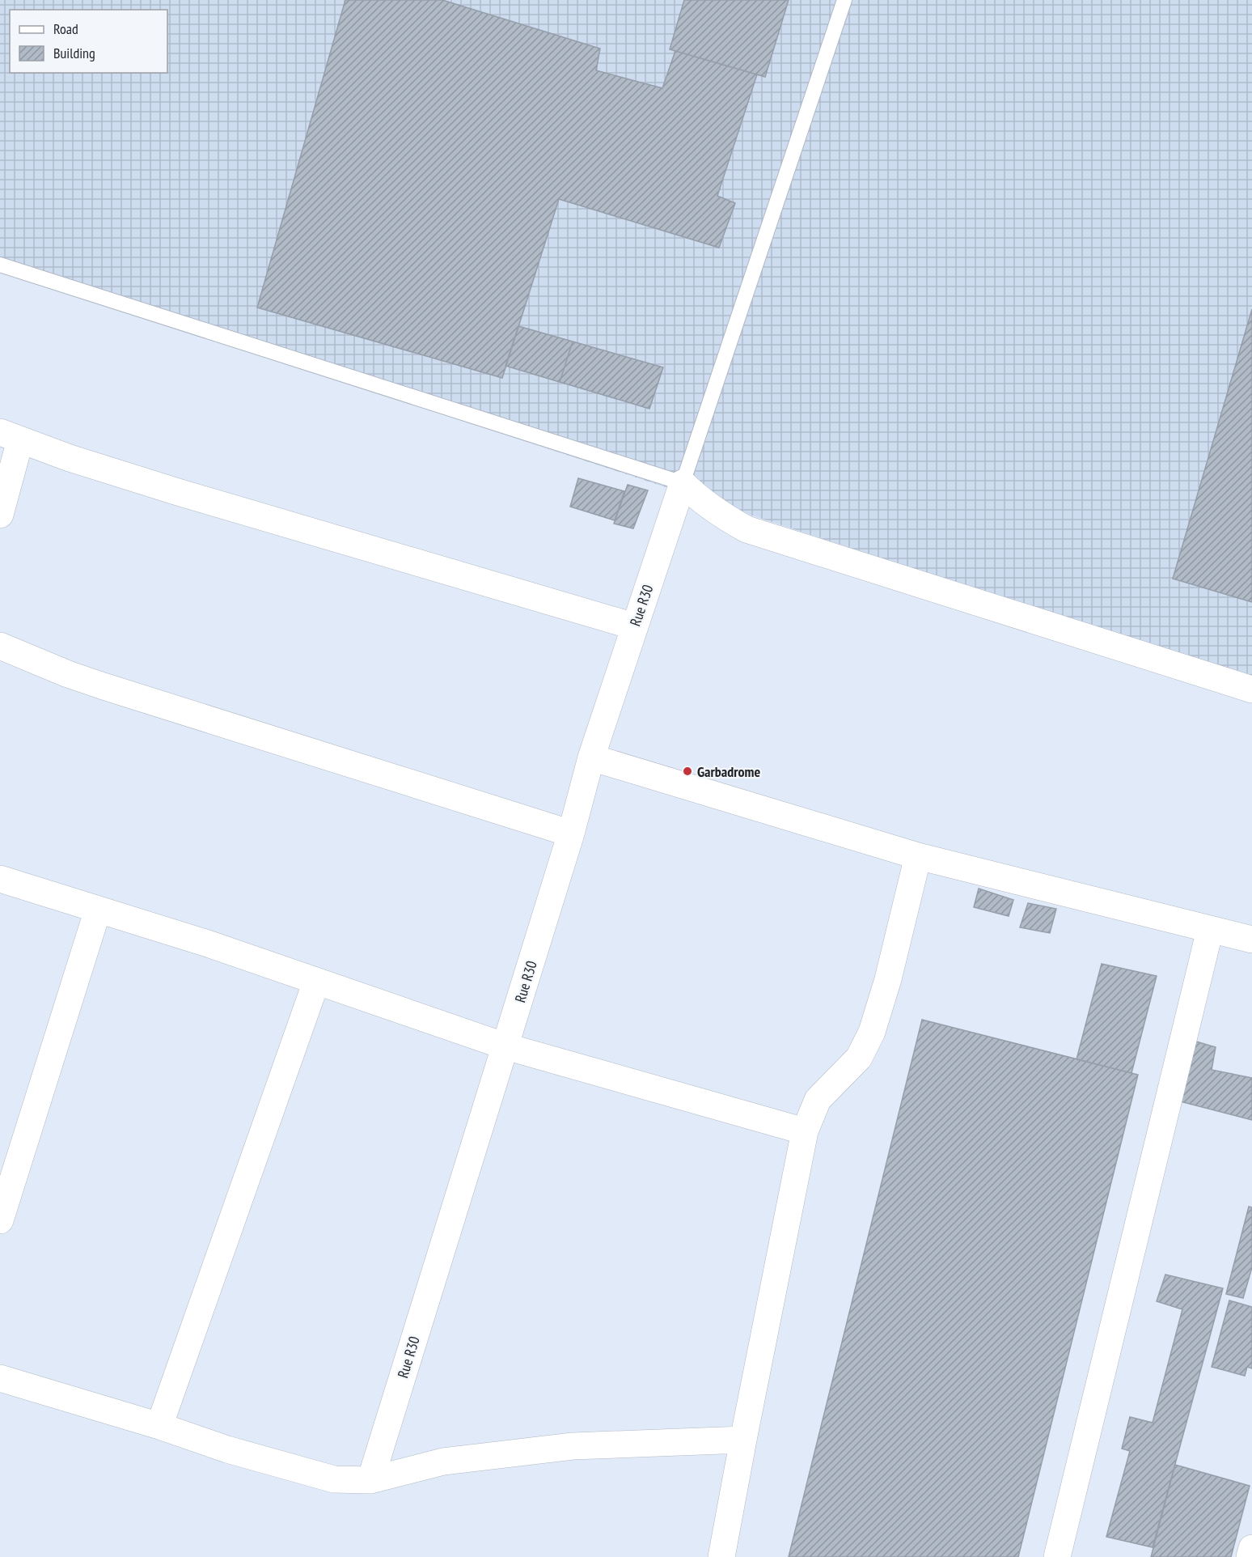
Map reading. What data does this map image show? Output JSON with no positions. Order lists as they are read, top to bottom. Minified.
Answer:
{"streets":{"street":["Rue R30"]},"places":["Garbadrome"],"legend":["Road","Building"]}
